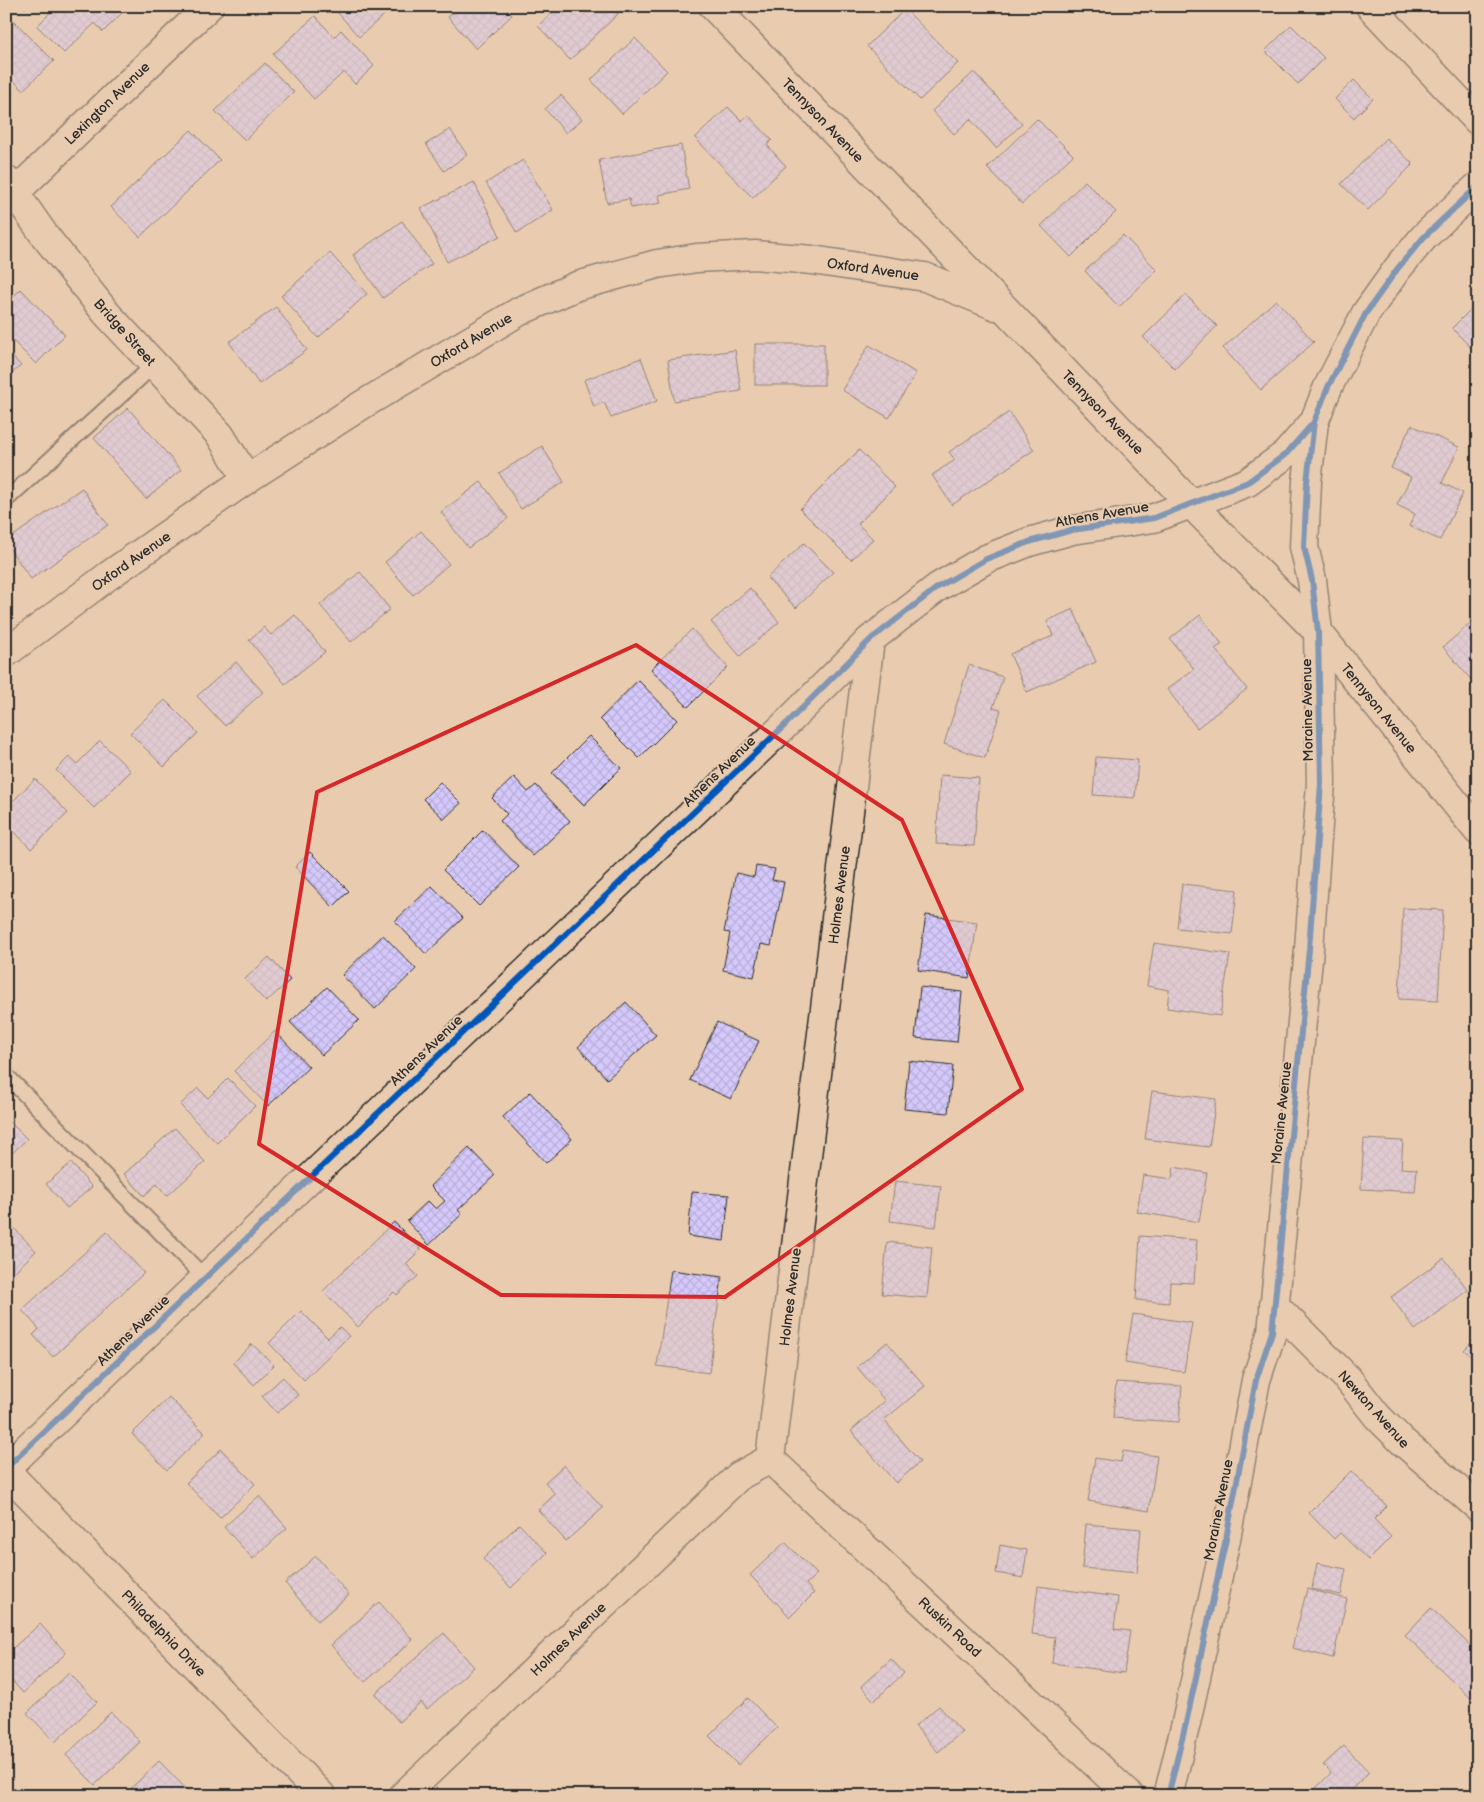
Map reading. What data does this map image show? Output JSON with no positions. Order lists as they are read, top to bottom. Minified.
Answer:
{"streets":{"street":["Lexington Avenue","Tennyson Avenue","Oxford Avenue","Bridge Street","Athens Avenue","Moraine Avenue","Holmes Avenue","Newton Avenue","Ruskin Road","Philadelphia Drive"]},"crossings":[["Lexington Avenue","Bridge Street"],["Tennyson Avenue","Oxford Avenue"],["Tennyson Avenue","Athens Avenue"],["Tennyson Avenue","Moraine Avenue"],["Oxford Avenue","Bridge Street"],["Athens Avenue","Moraine Avenue"],["Athens Avenue","Holmes Avenue"],["Athens Avenue","Philadelphia Drive"],["Moraine Avenue","Newton Avenue"],["Holmes Avenue","Ruskin Road"]]}
